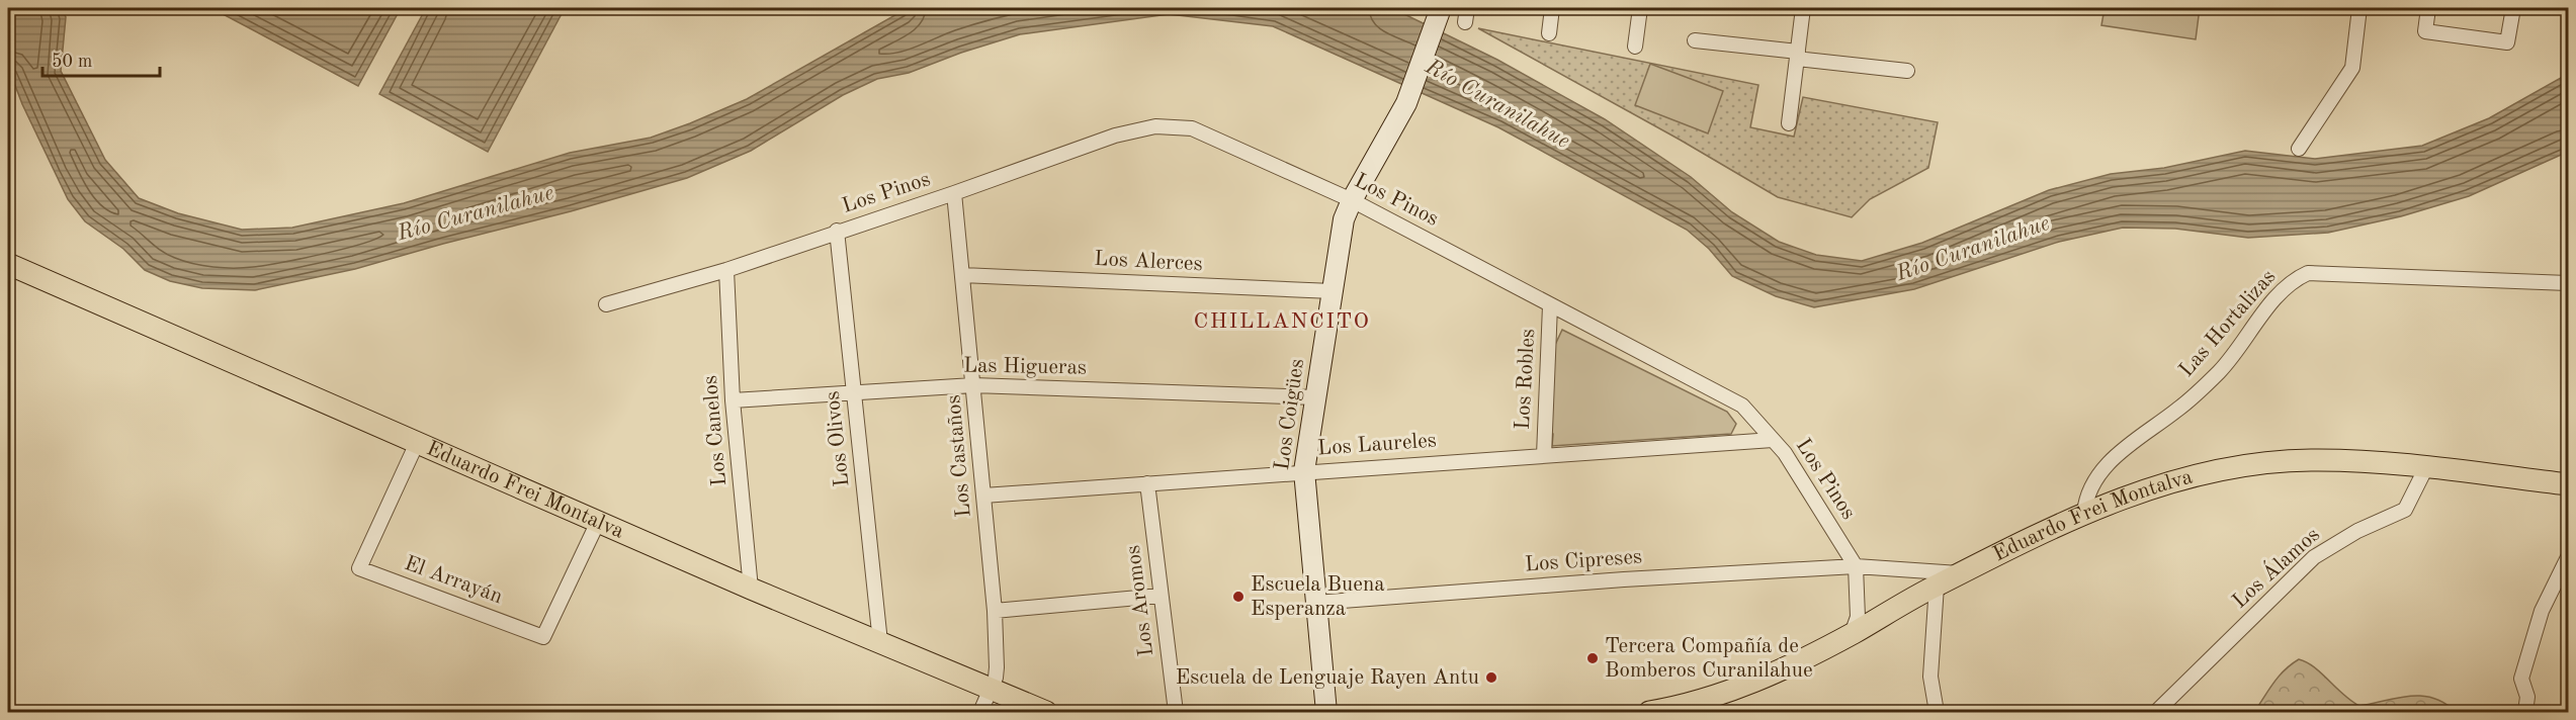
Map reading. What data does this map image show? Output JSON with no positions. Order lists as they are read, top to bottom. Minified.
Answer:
{"streets":{"main road":["Eduardo Frei Montalva"],"street":["Los Pinos","Los Alerces","Las Hortalizas","Las Higueras","Los Robles","Los Coigües","Los Canelos","Los Olivos","Los Laureles","Los Castaños","Los Cipreses","Los Álamos","El Arrayán","Los Aromos"]},"crossings":[["Los Pinos","Los Robles"],["Los Pinos","Los Coigües"],["Los Pinos","Los Canelos"],["Los Pinos","Los Olivos"],["Los Pinos","Los Laureles"],["Los Pinos","Los Castaños"],["Los Pinos","Los Cipreses"],["Los Alerces","Los Coigües"],["Los Alerces","Los Castaños"],["Las Hortalizas","Eduardo Frei Montalva"],["Las Higueras","Los Coigües"],["Las Higueras","Los Canelos"],["Las Higueras","Los Olivos"],["Las Higueras","Los Castaños"],["Los Robles","Los Laureles"],["Los Coigües","Los Laureles"],["Los Coigües","Los Cipreses"],["Los Canelos","Eduardo Frei Montalva"],["Los Olivos","Eduardo Frei Montalva"],["Los Laureles","Los Castaños"],["Los Laureles","Los Aromos"],["Los Castaños","Eduardo Frei Montalva"],["Eduardo Frei Montalva","Los Álamos"],["Eduardo Frei Montalva","El Arrayán"]],"districts":["CHILLANCITO"],"water":["Río Curanilahue"],"places":["Escuela Buena Esperanza","Tercera Compañía de Bomberos Curanilahue","Escuela de Lenguaje Rayen Antu"],"scale_bar":"50 m"}
